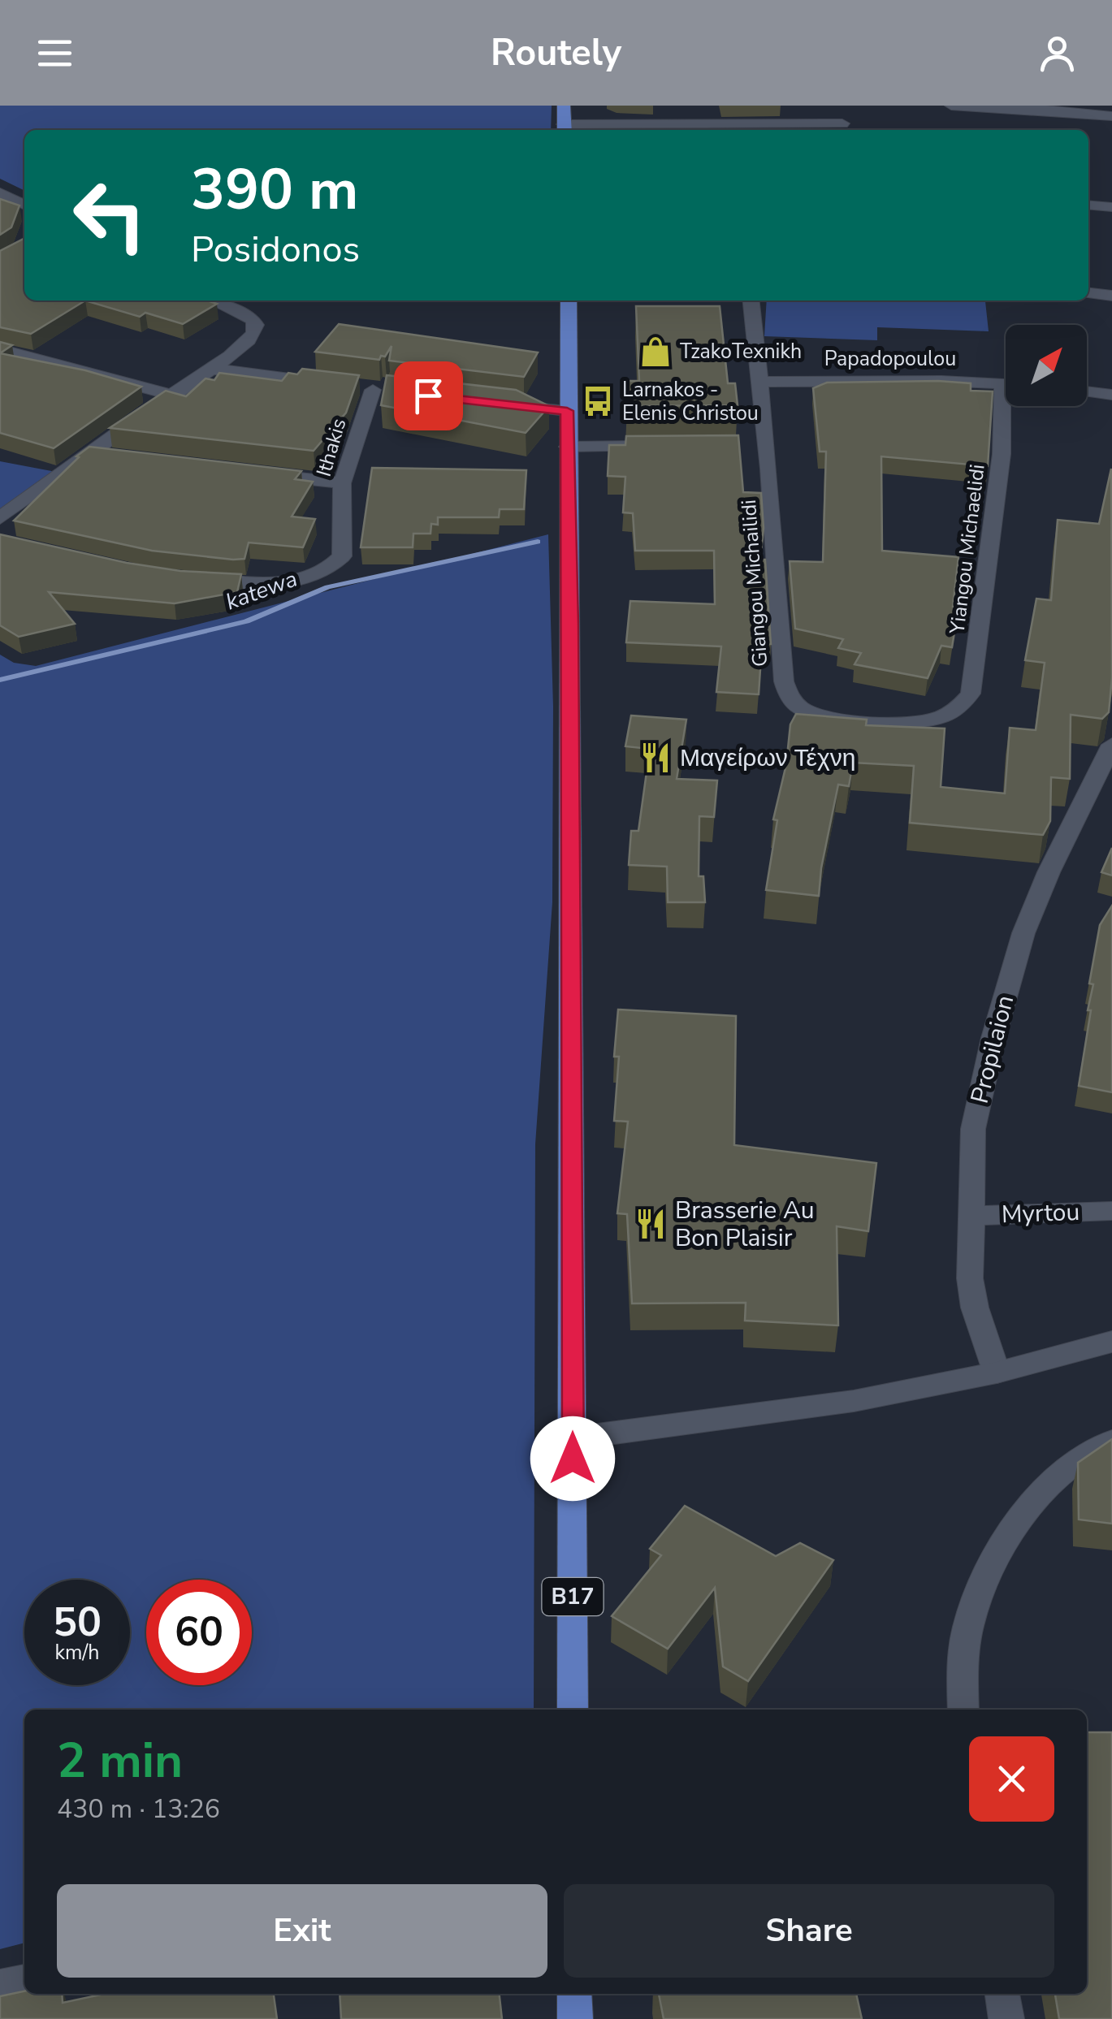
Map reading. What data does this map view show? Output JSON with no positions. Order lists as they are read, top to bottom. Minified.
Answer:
{"streets":{"main road":["B17"],"street":["Papadopoulou","Ithakis","Yiangou Michaelidi","Giangou Michailidi","Propilaion","Myrtou"]},"crossings":[["Papadopoulou","Giangou Michailidi"],["Yiangou Michaelidi","Giangou Michailidi"],["Propilaion","Myrtou"]],"water":["katewa"],"places":{"shop":["TzakoTexnikh"],"bus stop":["Larnakos - Elenis Christou"],"restaurant":["Μαγείρων Τέχνη","Brasserie Au Bon Plaisir"]},"north":"top right","page":{"header":"Routely","turn":["390 m","Posidonos"],"speed":"50 km/h","limit":"60","heading":["2 min","430 m · 13:26"],"buttons":["Exit","Share"]}}
